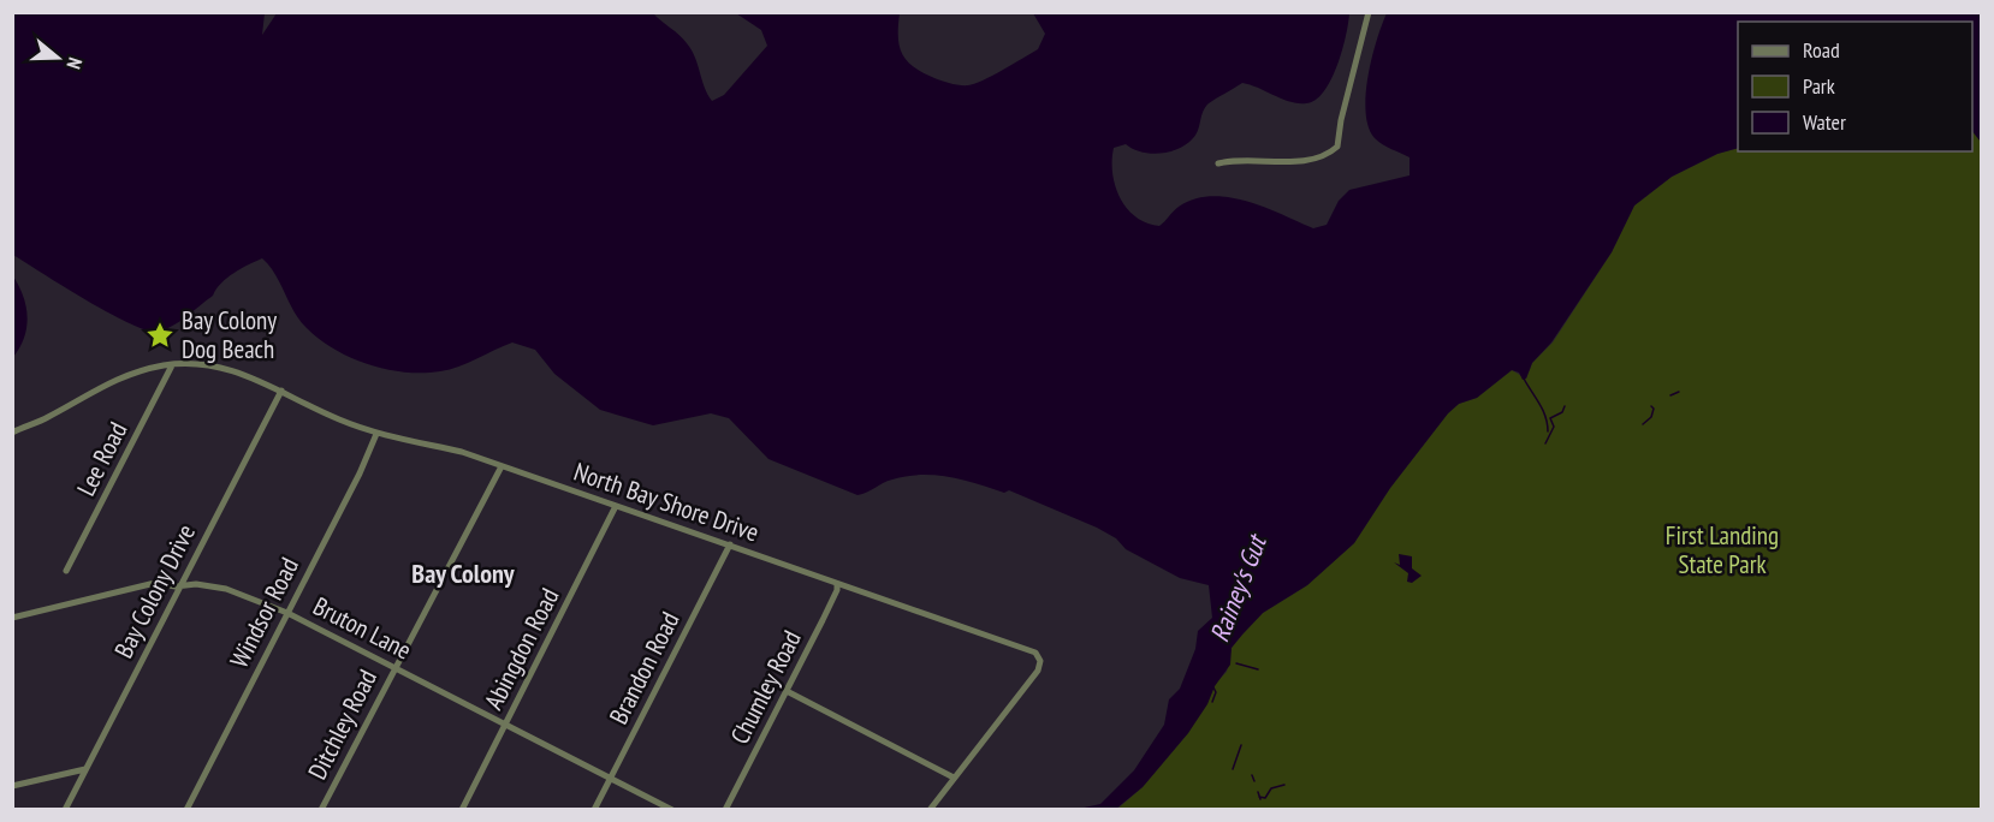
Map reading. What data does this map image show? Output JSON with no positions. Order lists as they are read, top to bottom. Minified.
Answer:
{"streets":{"street":["Lee Road","North Bay Shore Drive","Bay Colony Drive","Windsor Road","Bruton Lane","Abingdon Road","Brandon Road","Chumley Road","Ditchley Road"]},"crossings":[["Lee Road","North Bay Shore Drive"],["North Bay Shore Drive","Bay Colony Drive"],["North Bay Shore Drive","Windsor Road"],["North Bay Shore Drive","Abingdon Road"],["North Bay Shore Drive","Brandon Road"],["North Bay Shore Drive","Chumley Road"],["North Bay Shore Drive","Ditchley Road"],["Bay Colony Drive","Bruton Lane"],["Windsor Road","Bruton Lane"],["Bruton Lane","Abingdon Road"],["Bruton Lane","Brandon Road"],["Bruton Lane","Ditchley Road"]],"districts":["Bay Colony"],"water":["Rainey's Gut"],"parks":["First Landing State Park"],"places":{"place":["Bay Colony Dog Beach"]},"legend":["Road","Park","Water"],"north":"right"}
